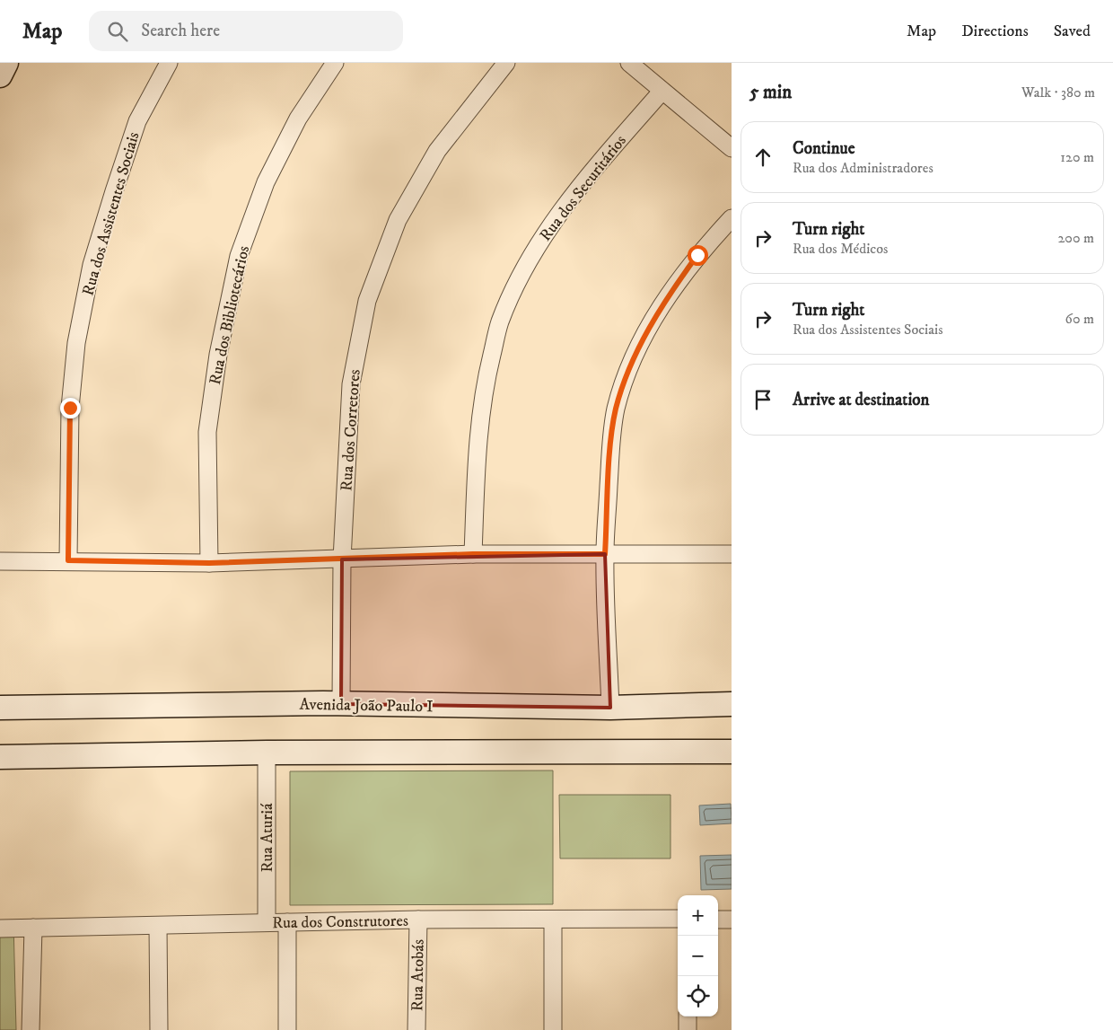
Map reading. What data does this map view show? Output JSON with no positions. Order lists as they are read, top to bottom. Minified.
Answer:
{"streets":{"main road":["Avenida João Paulo I"],"street":["Rua dos Securitários","Rua dos Assistentes Sociais","Rua dos Bibliotecários","Rua dos Corretores","Rua Aturiá","Rua dos Construtores","Rua Atobás"]},"crossings":[["Rua dos Corretores","Avenida João Paulo I"],["Rua Aturiá","Rua dos Construtores"],["Rua dos Construtores","Rua Atobás"]],"page":{"header":"Map","search":"Search here","nav":["Map","Directions","Saved"],"heading":["5 min","Walk · 380 m"],"list":[["Continue","Rua dos Administradores","120 m"],["Turn right","Rua dos Médicos","200 m"],["Turn right","Rua dos Assistentes Sociais","60 m"],"Arrive at destination"],"map_buttons":["+","−"]}}
